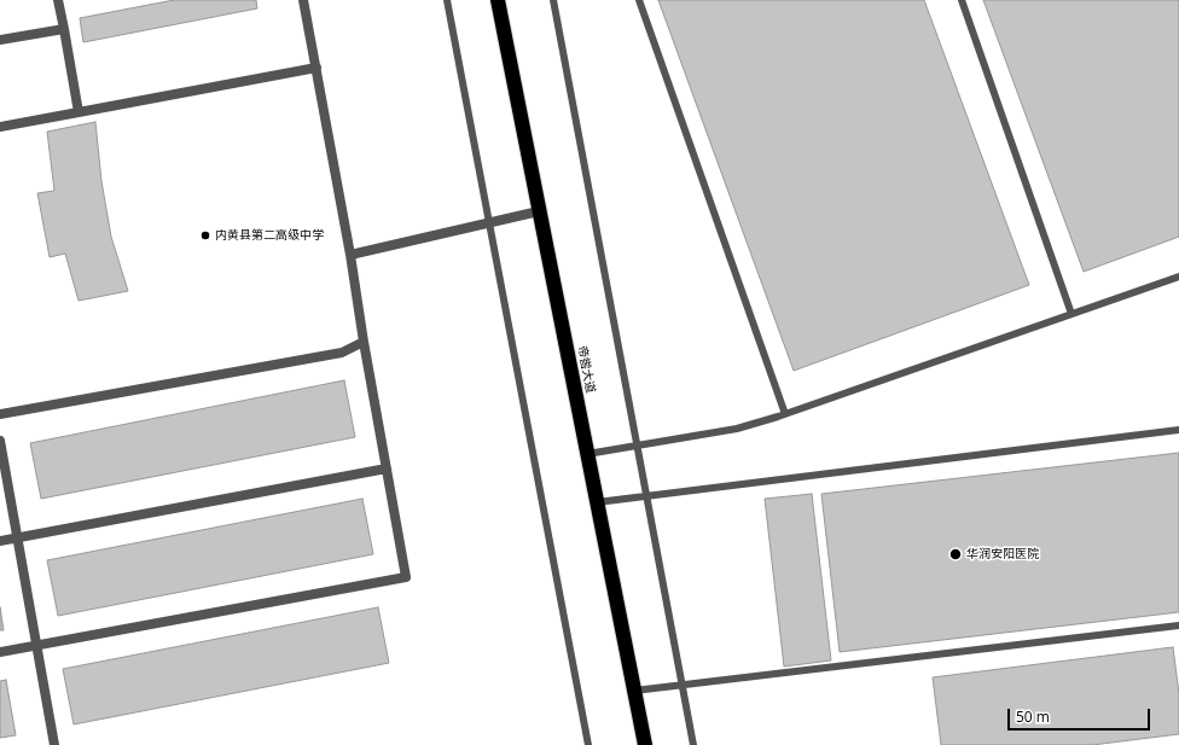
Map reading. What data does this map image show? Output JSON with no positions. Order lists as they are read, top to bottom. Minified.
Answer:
{"streets":{"highway":["帝喾大道"]},"places":["内黄县第二高级中学","华润安阳医院"],"scale_bar":"50 m"}
